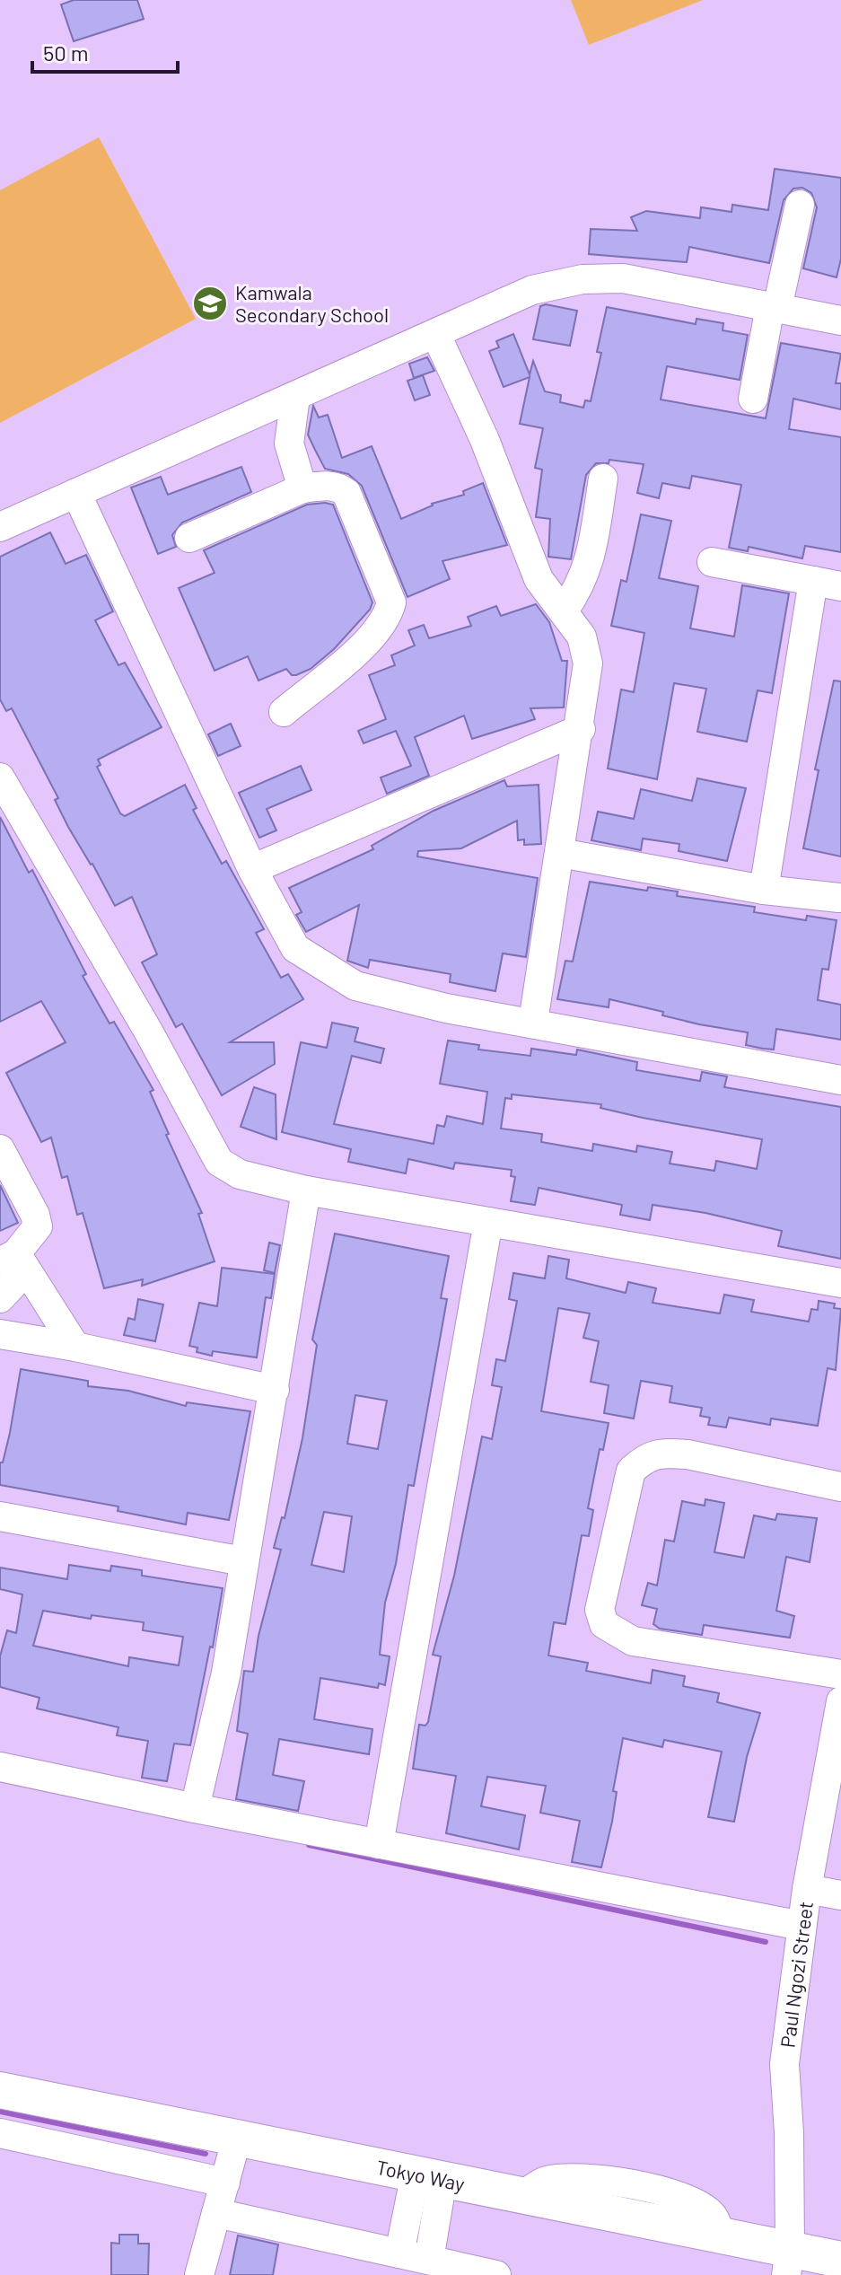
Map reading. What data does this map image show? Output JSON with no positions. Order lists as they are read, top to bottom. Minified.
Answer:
{"streets":{"main road":["Tokyo Way"],"street":["Paul Ngozi Street"]},"crossings":[["Paul Ngozi Street","Tokyo Way"]],"places":{"school or university":["Kamwala Secondary School"]},"scale_bar":"50 m"}
